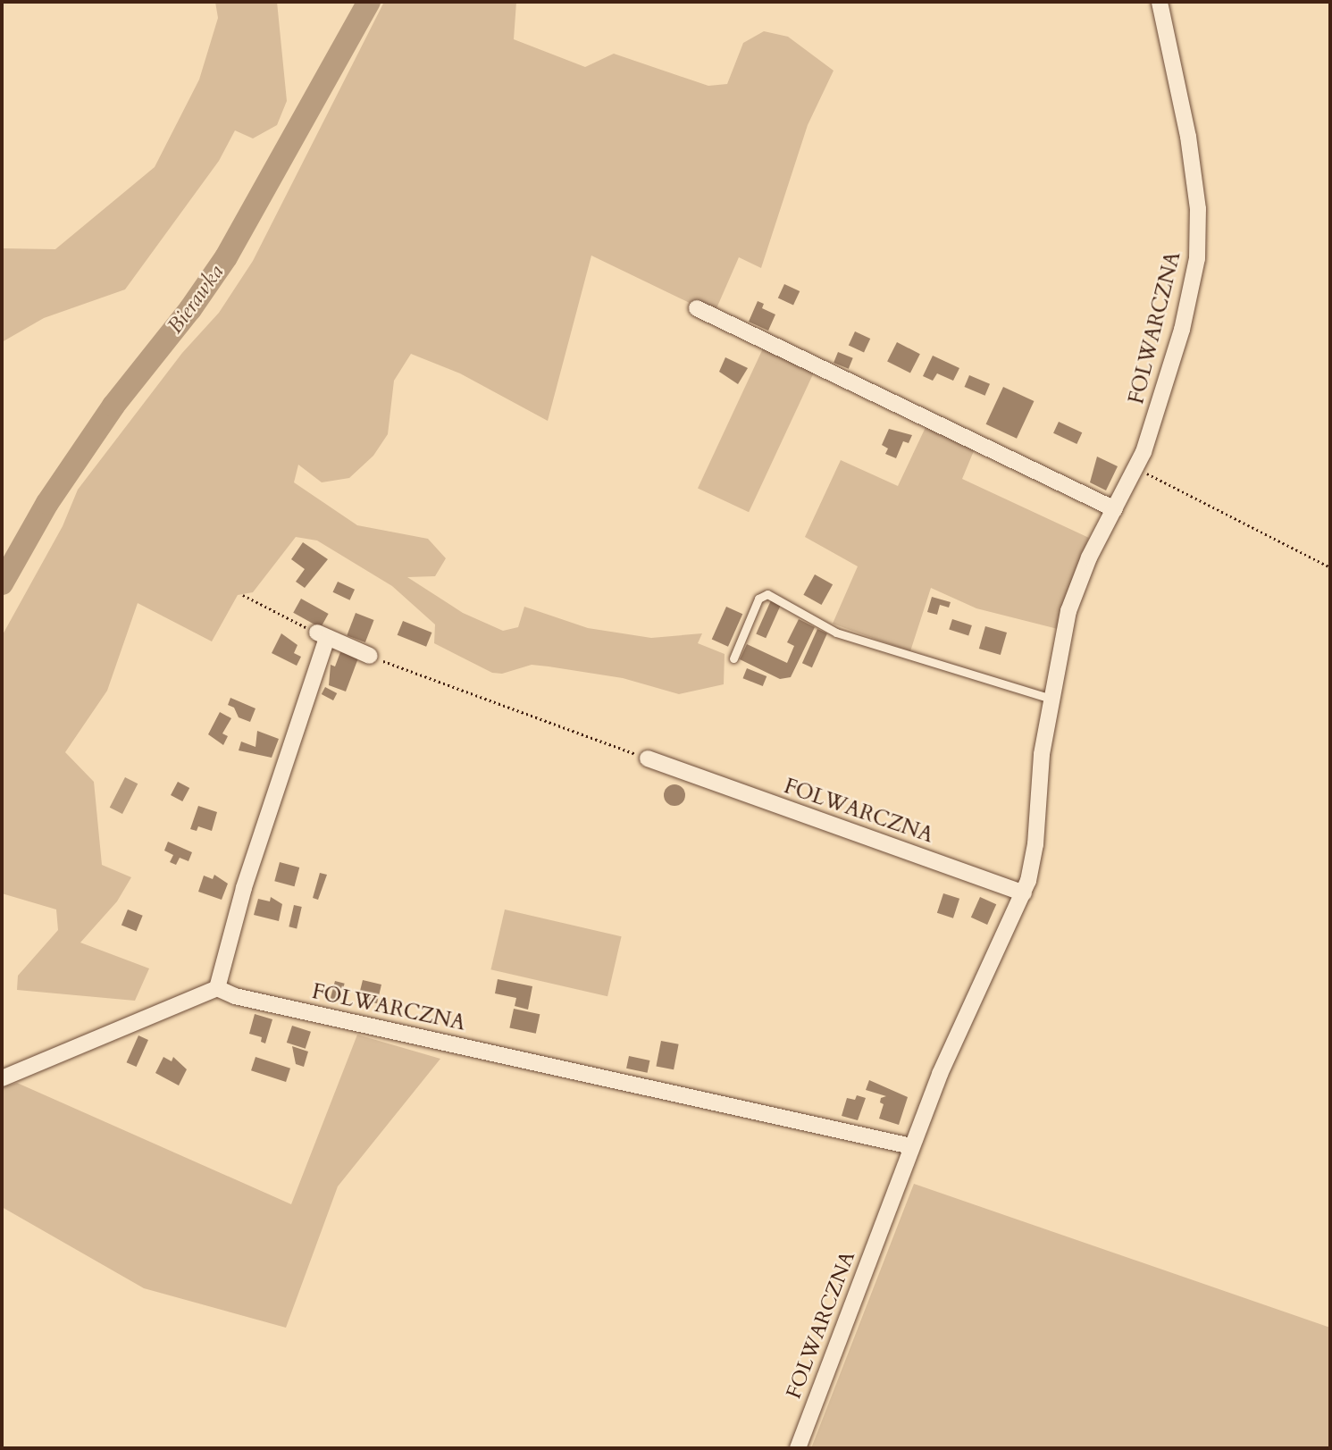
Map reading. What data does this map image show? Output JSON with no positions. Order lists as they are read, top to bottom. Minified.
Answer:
{"streets":{"street":["FOLWARCZNA"]},"water":["Bierawka"]}
